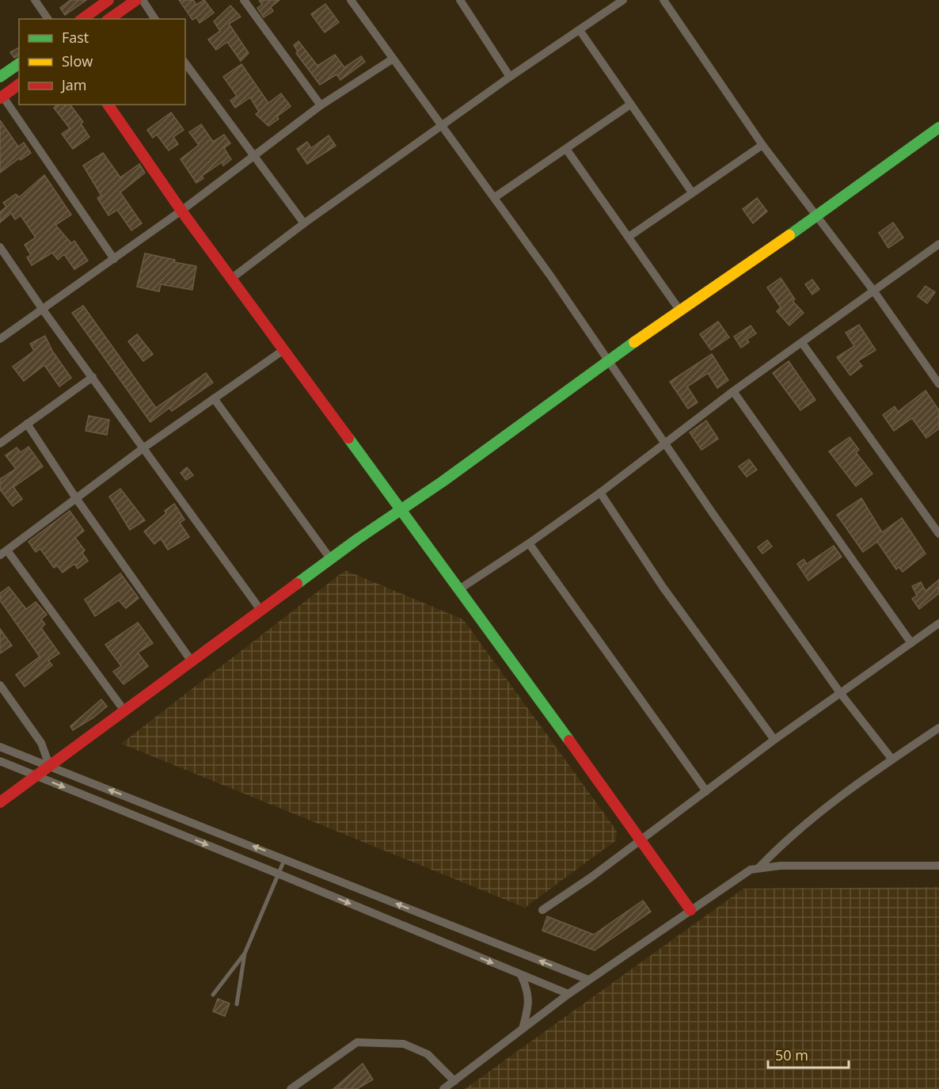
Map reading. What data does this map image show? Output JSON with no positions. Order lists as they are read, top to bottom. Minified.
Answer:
{"legend":["Fast","Slow","Jam"],"scale_bar":"50 m"}
